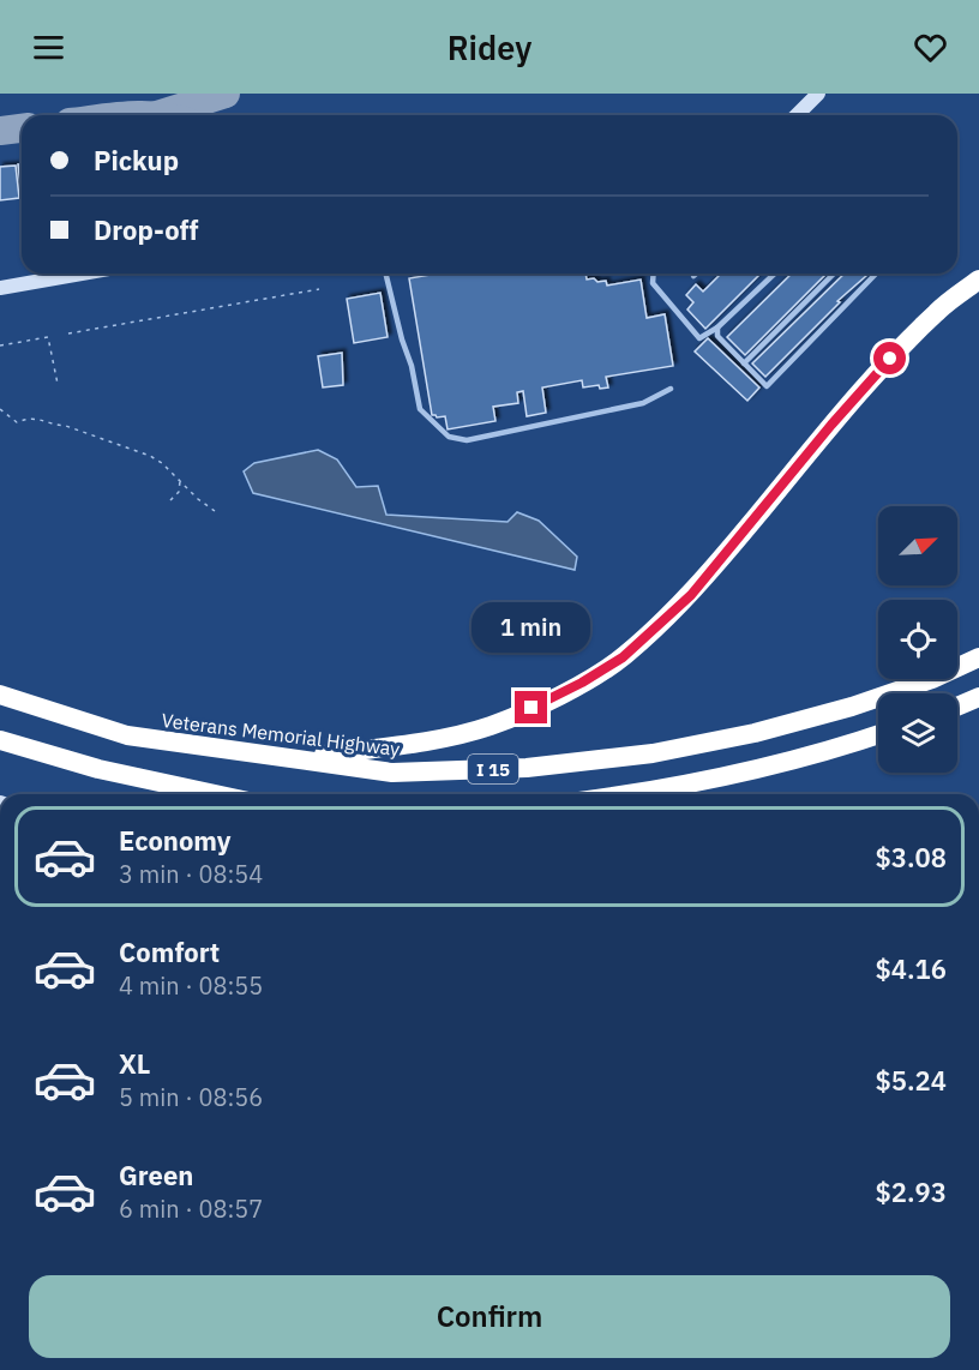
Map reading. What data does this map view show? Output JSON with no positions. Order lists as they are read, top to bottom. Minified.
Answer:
{"streets":{"highway":["Veterans Memorial Highway","I 15"]},"north":"top right","page":{"header":"Ridey","banner":["Pickup","Drop-off"],"bubble":"1 min","list":[{"name":"Economy","note":"3 min · 08:54","value":"$3.08"},{"name":"Comfort","note":"4 min · 08:55","value":"$4.16"},{"name":"XL","note":"5 min · 08:56","value":"$5.24"},{"name":"Green","note":"6 min · 08:57","value":"$2.93"}],"buttons":"Confirm"}}
